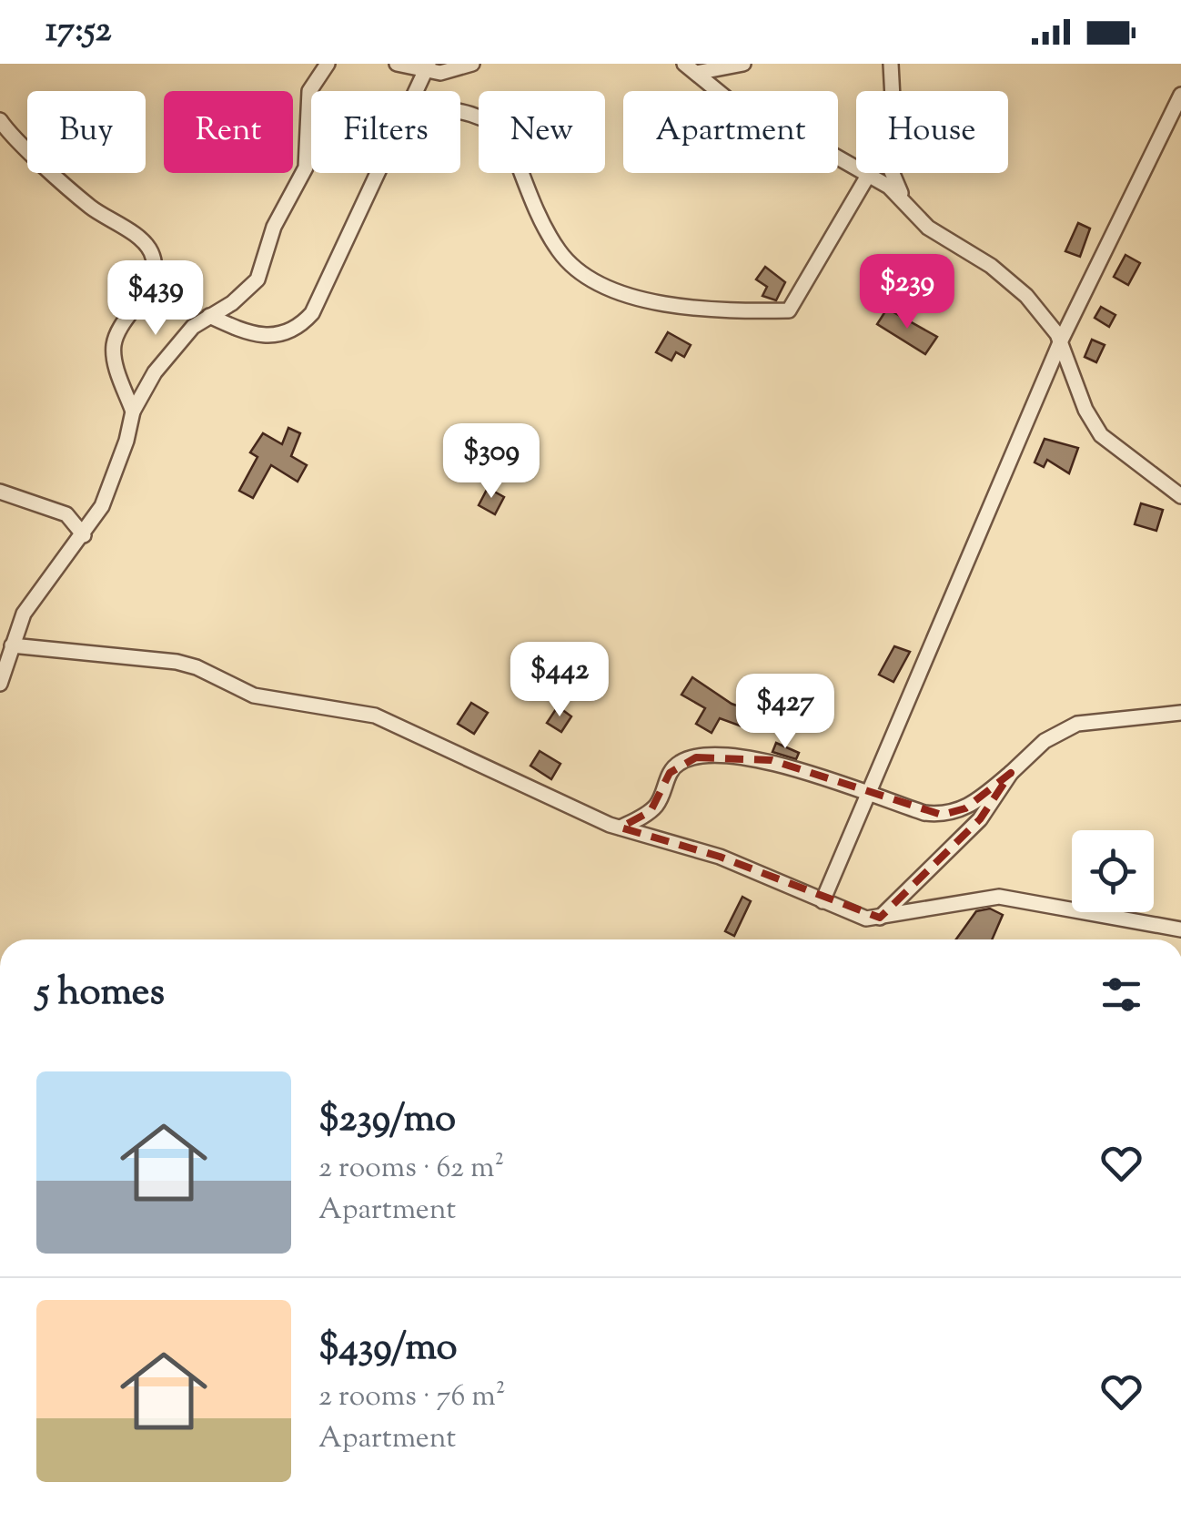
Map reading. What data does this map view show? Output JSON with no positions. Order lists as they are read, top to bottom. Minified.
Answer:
{"page":{"status":"17:52","chip":["Buy","Rent","Filters","New","Apartment","House"],"price":["$239","$439","$309","$442","$427"],"heading":"5 homes","list":[{"name":"$239/mo","note":"2 rooms · 62 m² · Apartment"},{"name":"$439/mo","note":"2 rooms · 76 m² · Apartment"}]}}
